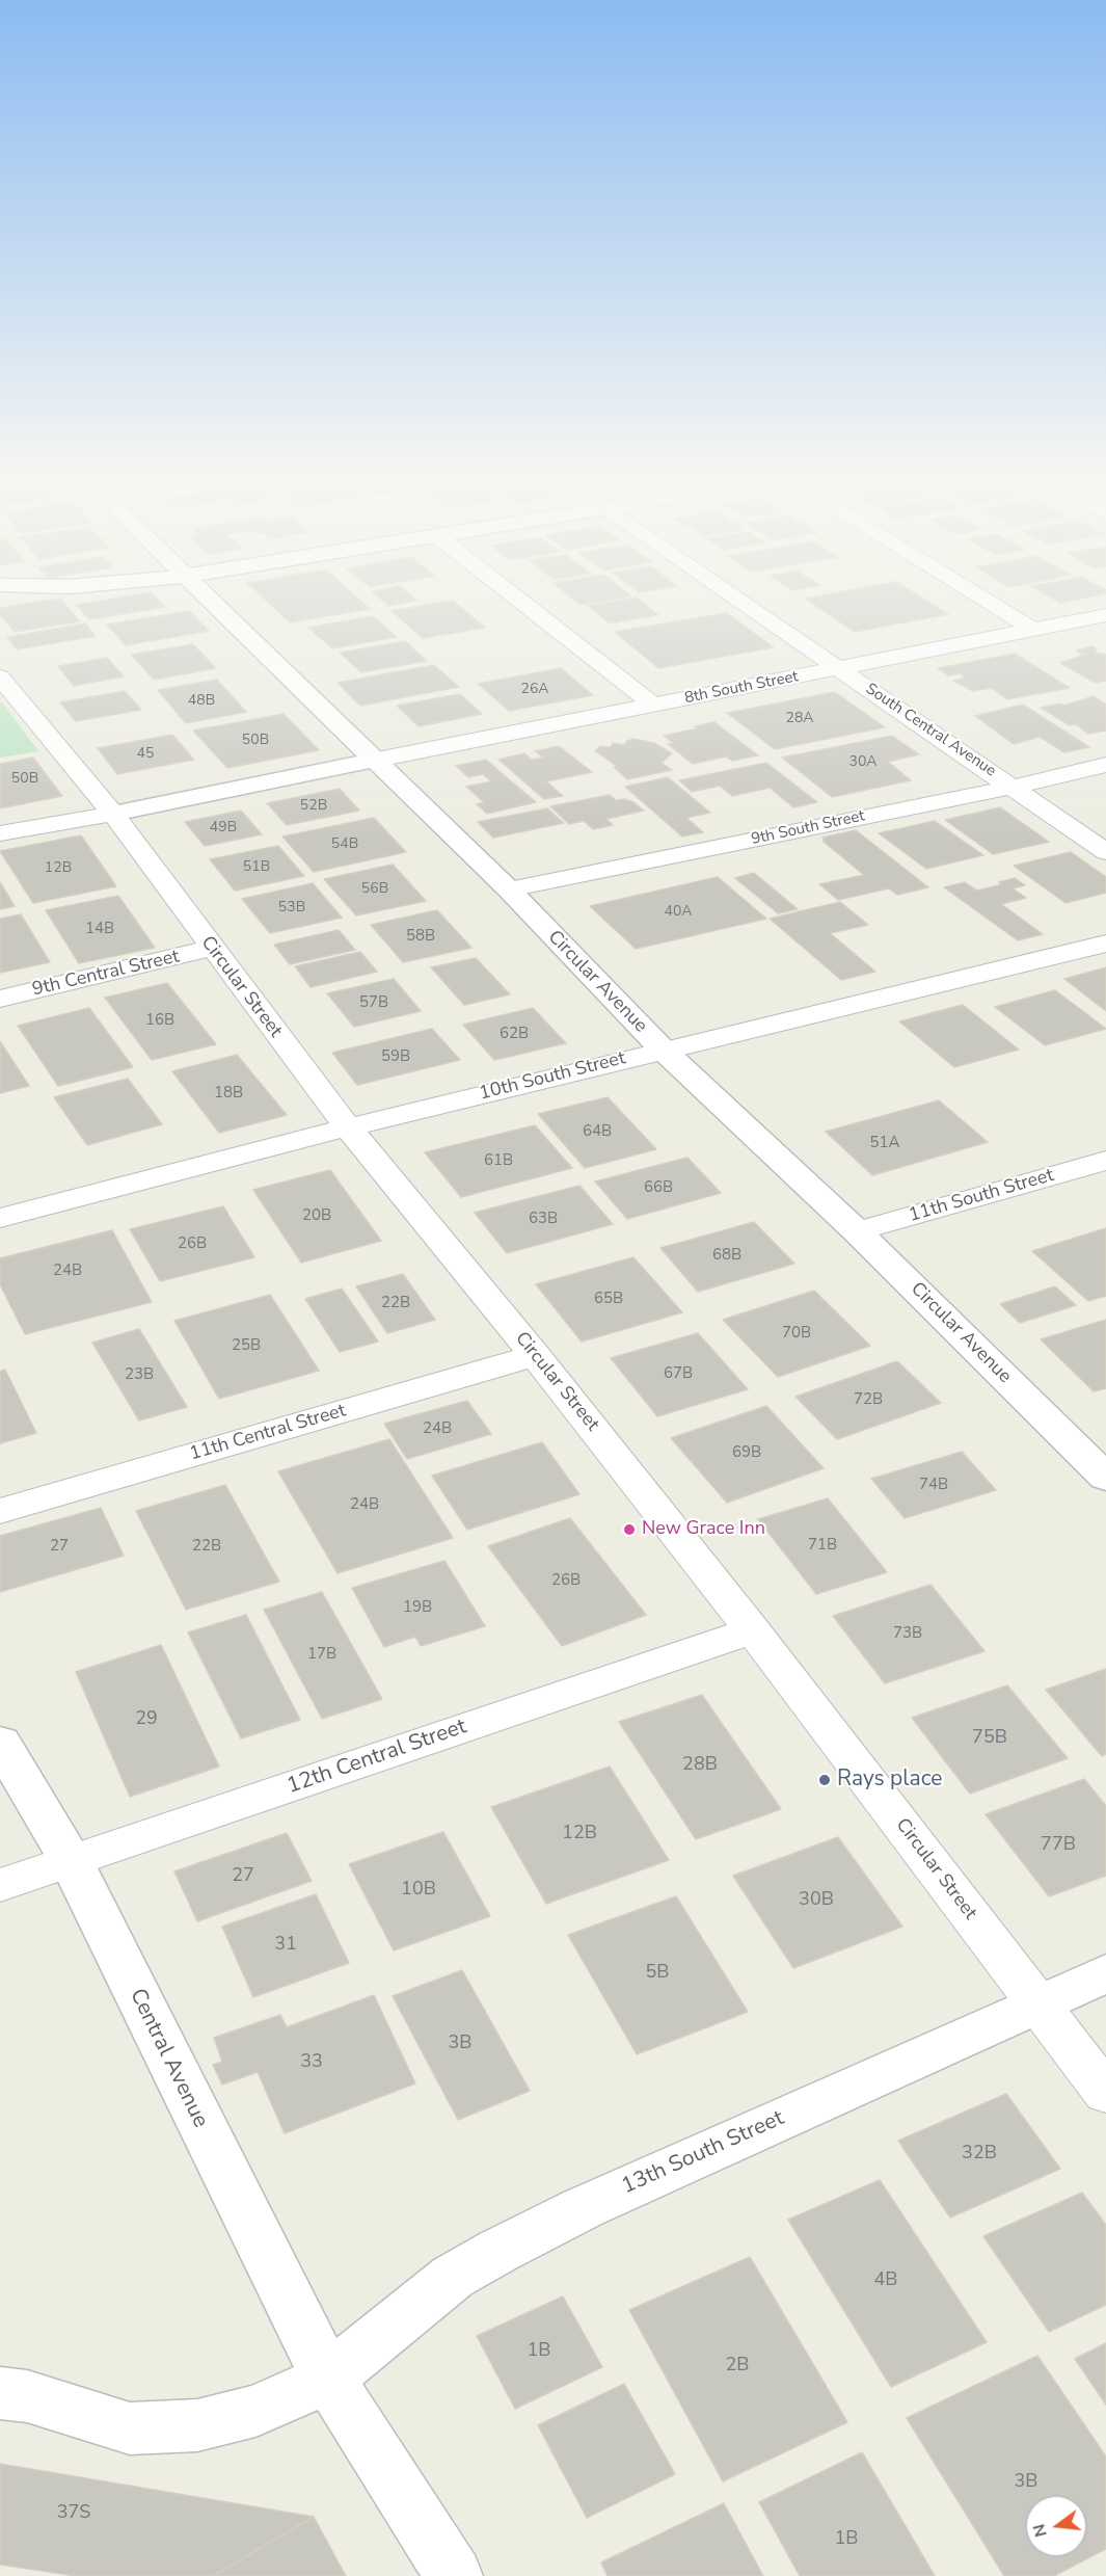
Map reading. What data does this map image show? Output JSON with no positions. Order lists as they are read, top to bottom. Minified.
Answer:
{"streets":{"street":["8th South Street","South Central Avenue","9th South Street","9th Central Street","Circular Avenue","Circular Street","10th South Street","11th South Street","11th Central Street","12th Central Street","Central Avenue","13th South Street"]},"crossings":[["8th South Street","South Central Avenue"],["8th South Street","Circular Avenue"],["South Central Avenue","9th South Street"],["9th South Street","Circular Avenue"],["9th Central Street","Circular Street"],["Circular Avenue","10th South Street"],["Circular Avenue","11th South Street"],["Circular Street","10th South Street"],["Circular Street","11th Central Street"],["Circular Street","12th Central Street"],["Circular Street","13th South Street"],["12th Central Street","Central Avenue"],["Central Avenue","13th South Street"]],"places":["New Grace Inn","Rays place"],"house_numbers":["26A","48B","28A","50B","45","30A","50B","52B","49B","54B","51B","12B","56B","53B","40A","14B","58B","57B","16B","62B","59B","18B","64B","51A","61B","66B","20B","63B","26B","68B","24B","65B","22B","70B","25B","67B","23B","72B","24B","69B","74B","24B","71B","27","22B","26B","19B","73B","17B","29","75B","28B","12B","77B","27","10B","30B","31","5B","3B","33","32B","4B","1B","2B","3B","37S","1B"],"north":"left"}
